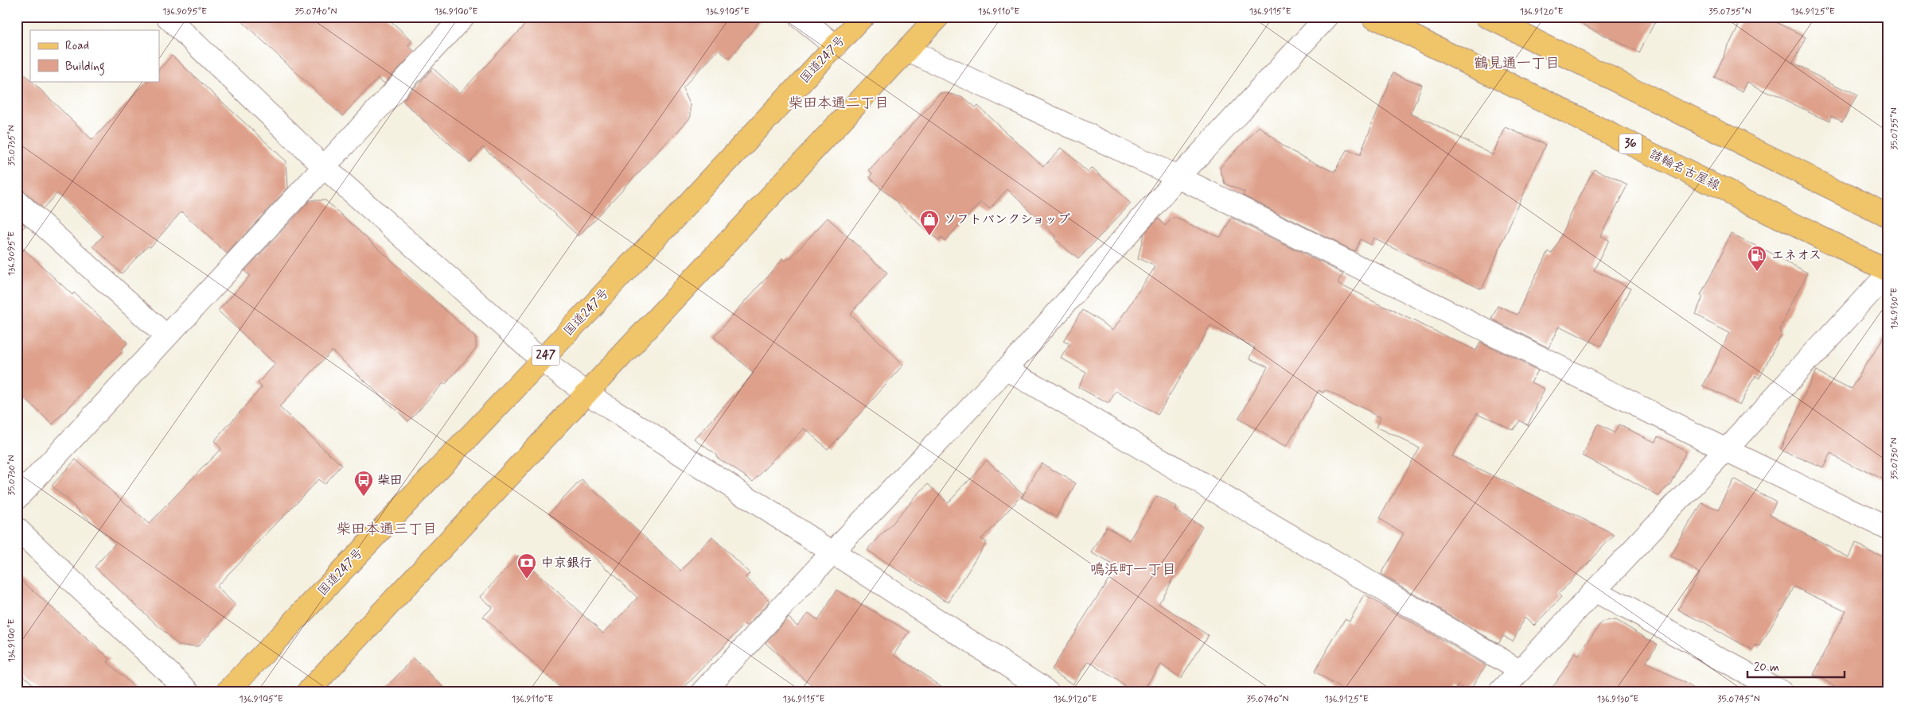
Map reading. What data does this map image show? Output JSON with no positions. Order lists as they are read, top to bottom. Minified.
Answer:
{"streets":{"main road":["国道247号","36","諸輪名古屋線","247"]},"districts":["鶴見通一丁目","柴田本通二丁目","柴田本通三丁目","鳴浜町一丁目"],"places":{"shop":["ソフトバンクショップ"],"fuel station":["エネオス"],"bus stop":["柴田"],"bank":["中京銀行"]},"legend":["Road","Building"],"scale_bar":"20 m","coordinates":["136.9095°E","35.0740°N","136.9100°E","136.9105°E","136.9110°E","136.9115°E","136.9120°E","35.0755°N","136.9125°E","35.0735°N","136.9130°E","35.0750°N","35.0730°N","35.0745°N"]}
